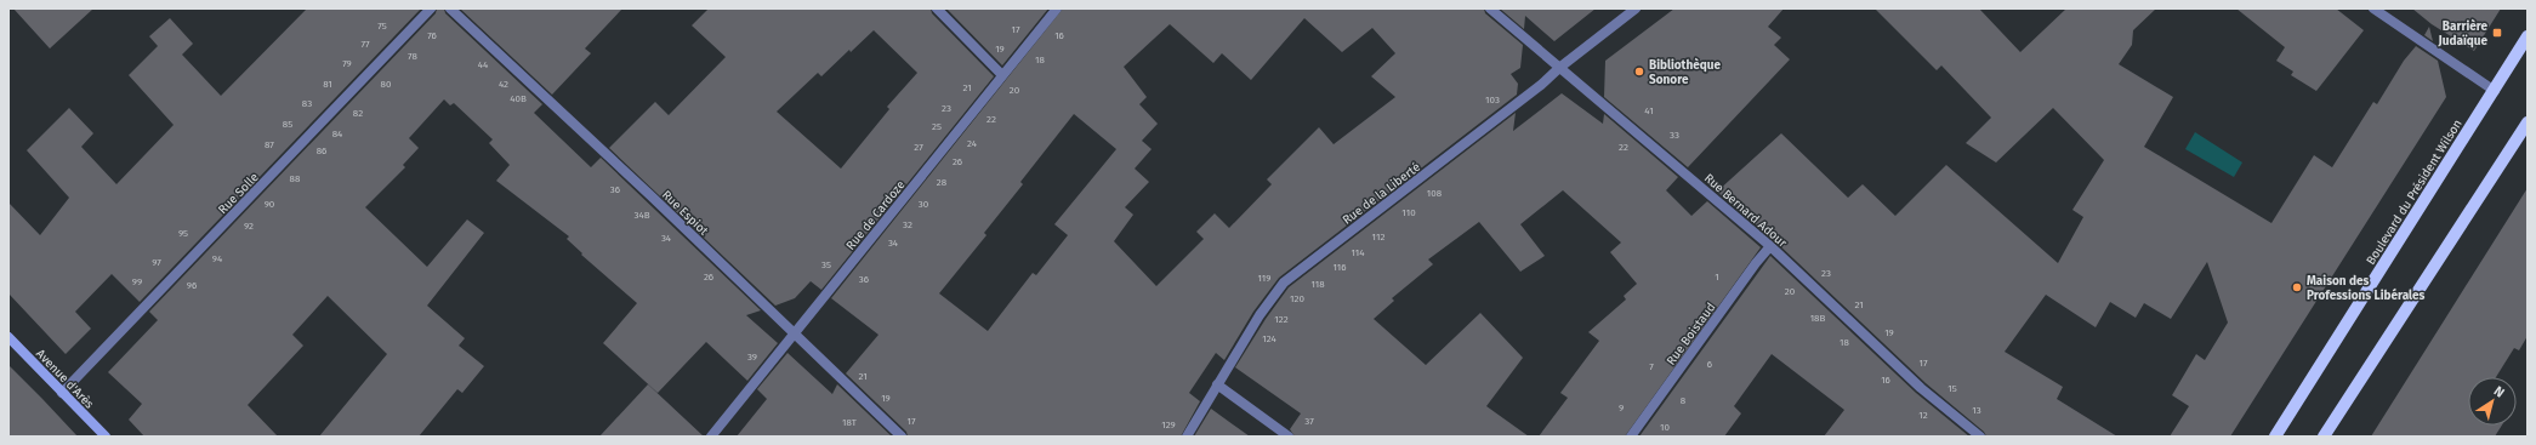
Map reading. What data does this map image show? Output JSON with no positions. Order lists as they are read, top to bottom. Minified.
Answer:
{"streets":{"main road":["Boulevard du Président Wilson","Avenue d'Arès"],"street":["Rue Solle","Rue de la Liberté","Rue Bernard Adour","Rue Espiot","Rue de Cardoze","Rue Boistaud"]},"crossings":[["Rue Solle","Avenue d'Arès"],["Rue de la Liberté","Rue Bernard Adour"],["Rue Bernard Adour","Rue Boistaud"],["Rue Espiot","Rue de Cardoze"]],"places":{"transit":["Barrière Judaïque"],"other":["Bibliothèque Sonore","Maison des Professions Libérales"]},"house_numbers":["75","17","76","16","77","19","78","18","79","44","81","80","42","21","20","40B","103","83","23","41","82","22","85","25","84","33","24","87","27","22","86","26","88","28","36","108","90","30","110","34B","32","92","95","112","34","34","114","94","97","35","116","23","26","1","119","36","99","118","96","20","120","21","18B","122","19","124","18","39","17","6","7","21","16","15","19","8","9","13","12","17","37","18T","129","10"],"north":"top right"}
